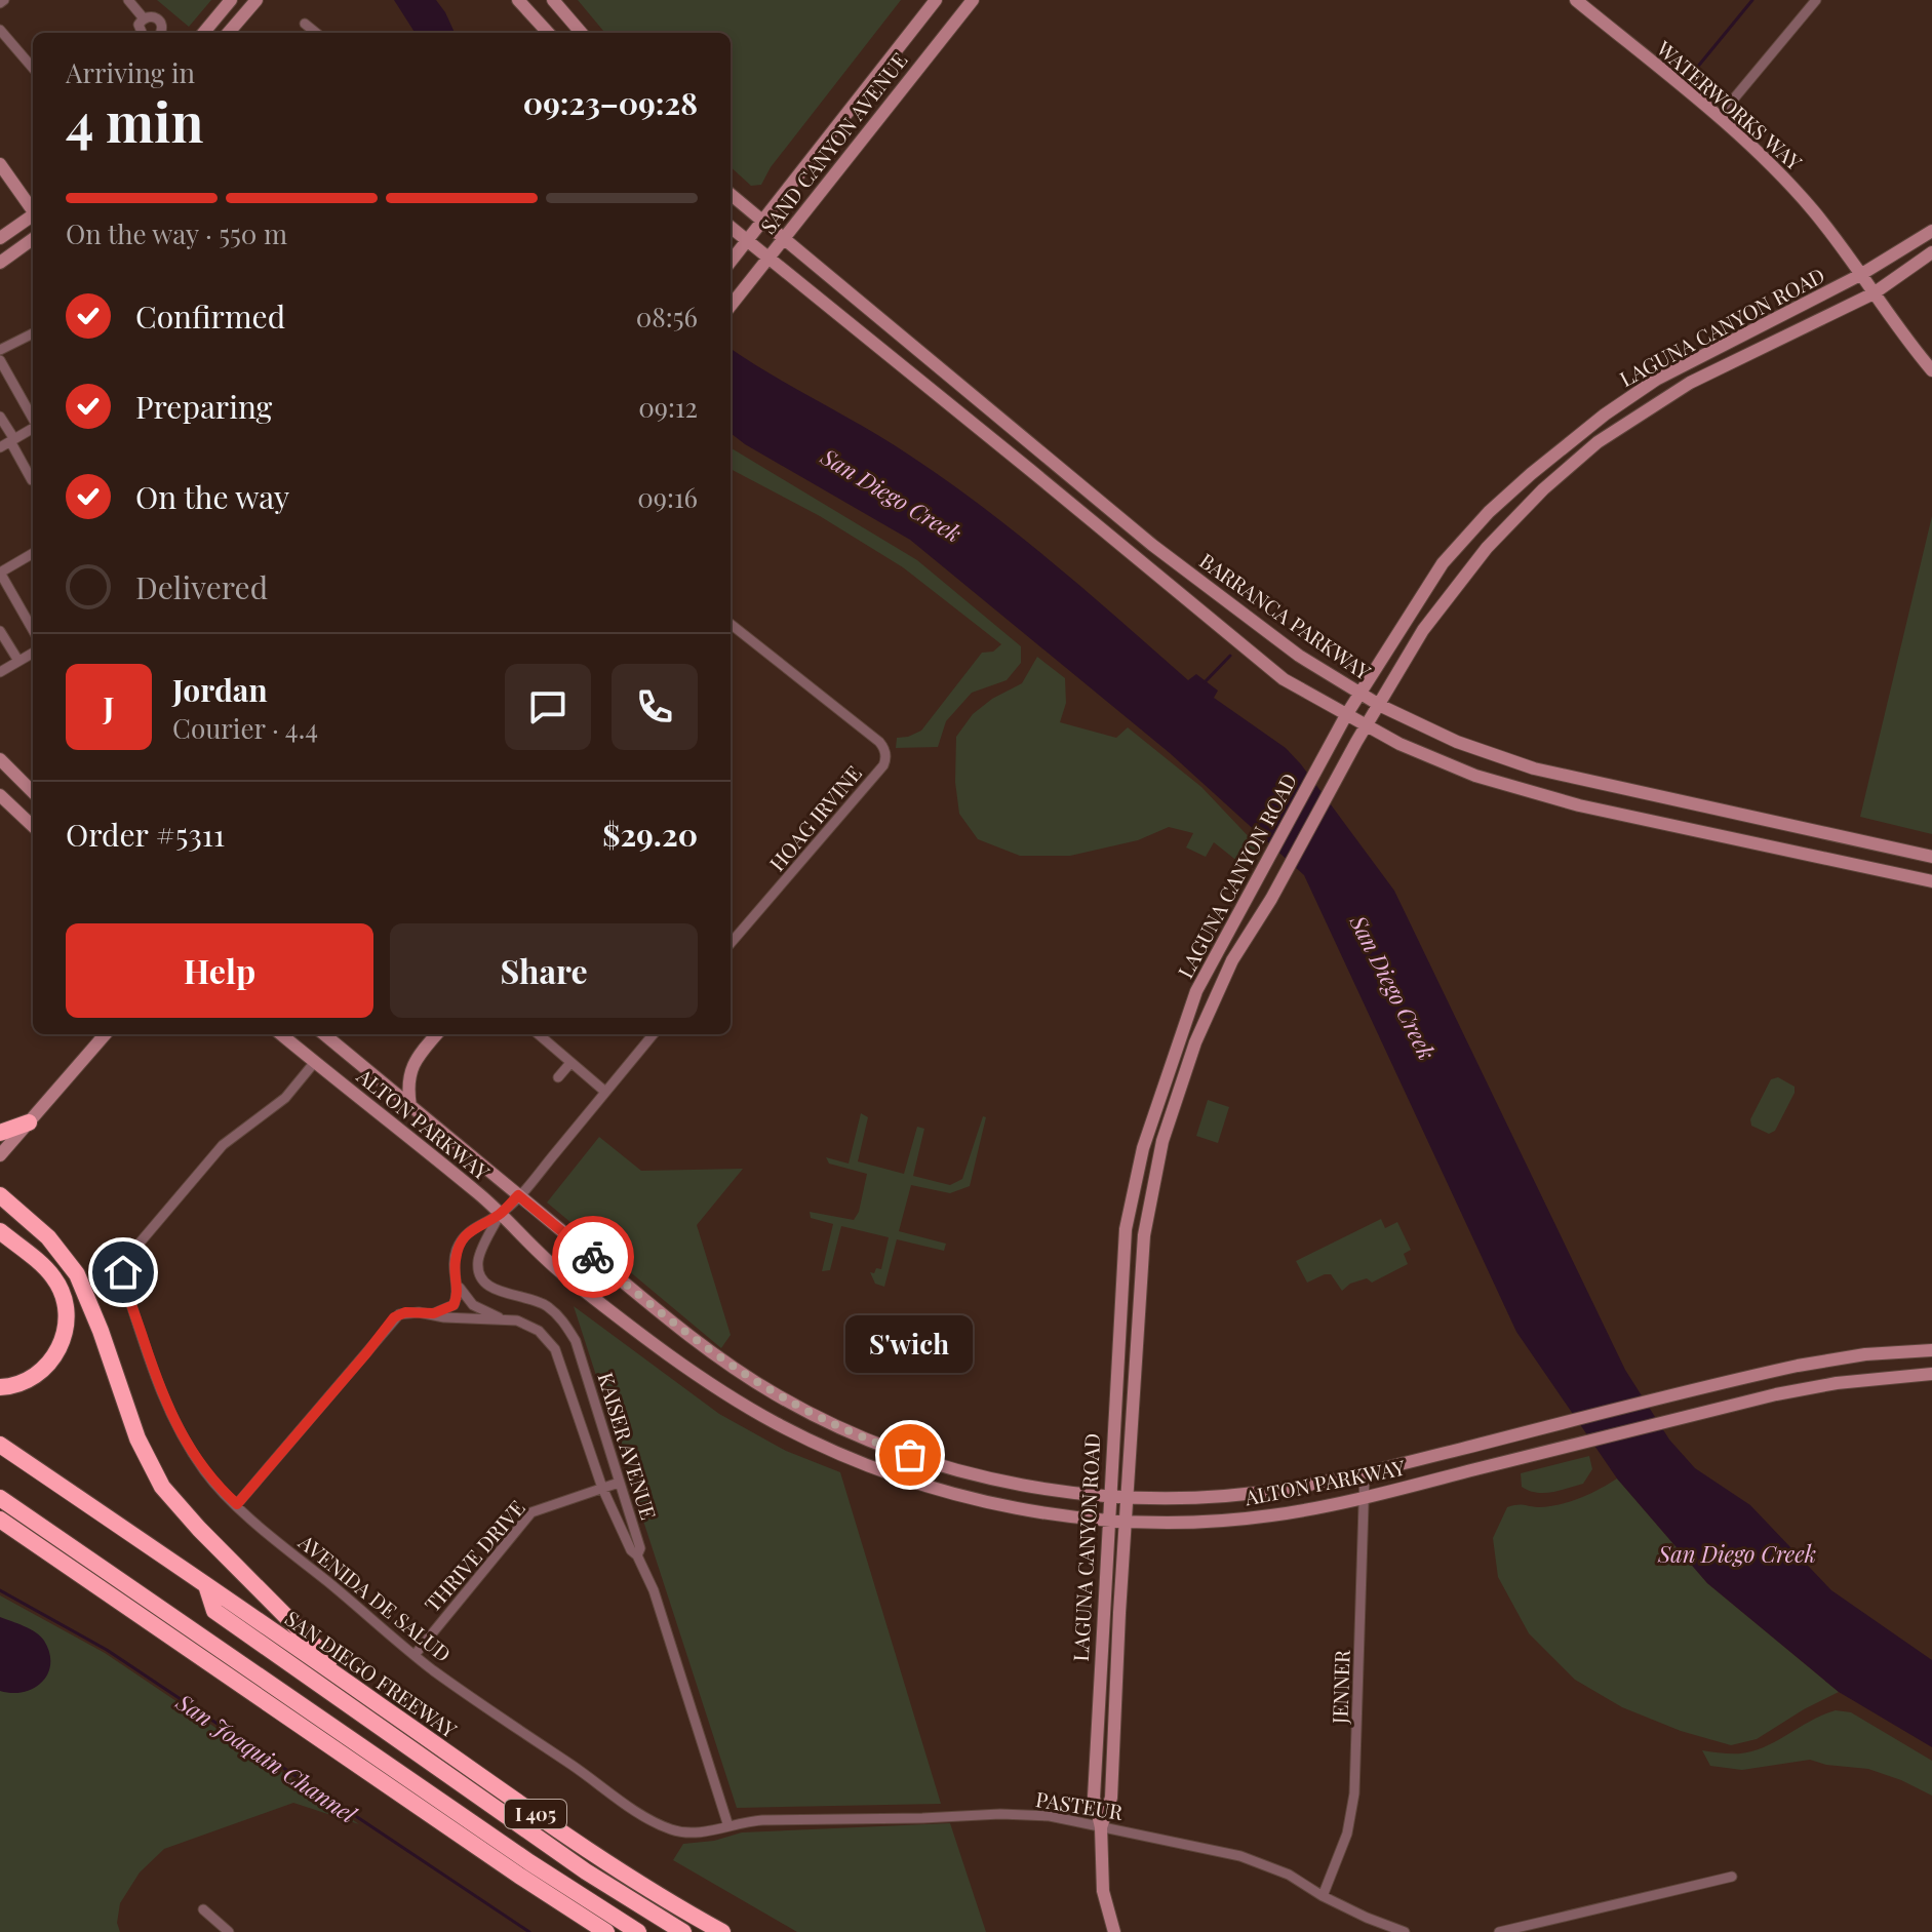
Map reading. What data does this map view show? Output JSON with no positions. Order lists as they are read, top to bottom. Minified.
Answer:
{"streets":{"highway":["SAN DIEGO FREEWAY","I 405"],"main road":["WATERWORKS WAY","SAND CANYON AVENUE","LAGUNA CANYON ROAD","BARRANCA PARKWAY","ALTON PARKWAY"],"street":["HOAG IRVINE","KAISER AVENUE","THRIVE DRIVE","AVENIDA DE SALUD","JENNER","PASTEUR"]},"crossings":[["WATERWORKS WAY","LAGUNA CANYON ROAD"],["SAND CANYON AVENUE","BARRANCA PARKWAY"],["LAGUNA CANYON ROAD","BARRANCA PARKWAY"],["LAGUNA CANYON ROAD","ALTON PARKWAY"],["LAGUNA CANYON ROAD","PASTEUR"],["ALTON PARKWAY","KAISER AVENUE"],["ALTON PARKWAY","AVENIDA DE SALUD"],["ALTON PARKWAY","JENNER"],["KAISER AVENUE","THRIVE DRIVE"],["KAISER AVENUE","AVENIDA DE SALUD"],["KAISER AVENUE","PASTEUR"],["THRIVE DRIVE","AVENIDA DE SALUD"],["AVENIDA DE SALUD","PASTEUR"],["JENNER","PASTEUR"]],"water":["San Diego Creek","San Joaquin Channel"],"places":["S'wich"],"page":{"heading":["4 min","Arriving in","09:23–09:28"],"panel":["Jordan","Courier · 4.4","Order #5311","$29.20"],"bar":"On the way · 550 m","list":[["Confirmed","08:56"],["Preparing","09:12"],["On the way","09:16"],"Delivered"],"round":"J","buttons":["Help","Share"],"bubble":"S'wich"}}
